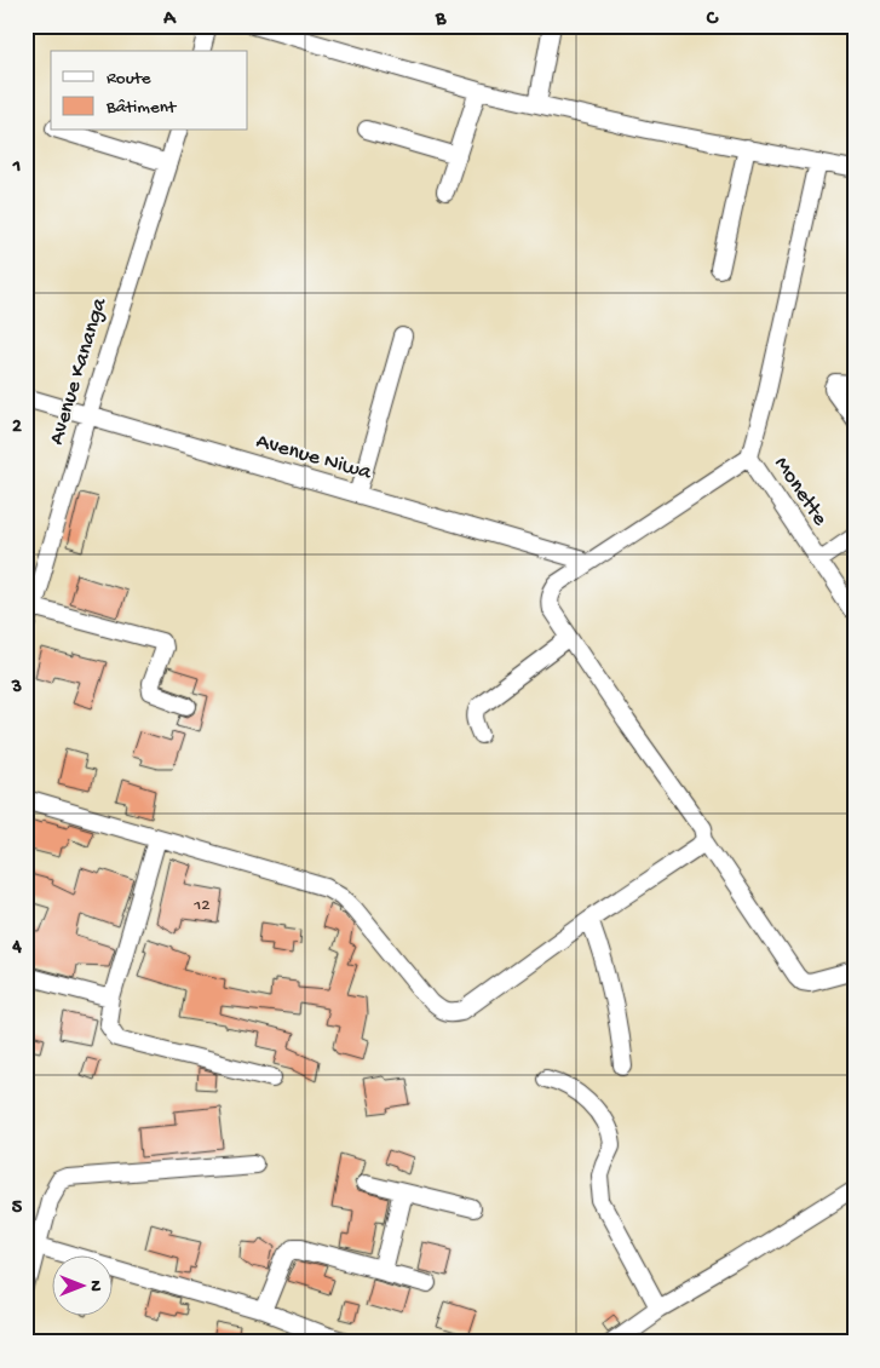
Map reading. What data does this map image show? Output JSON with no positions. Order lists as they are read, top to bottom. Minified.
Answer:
{"streets":{"street":["Avenue Kananga","Avenue Niwa","Monette"]},"crossings":[["Avenue Kananga","Avenue Niwa"]],"house_numbers":["12"],"legend":["Route","Bâtiment"],"north":"right","grid":{"columns":["A","B","C"],"rows":["1","2","3","4","5"]}}
